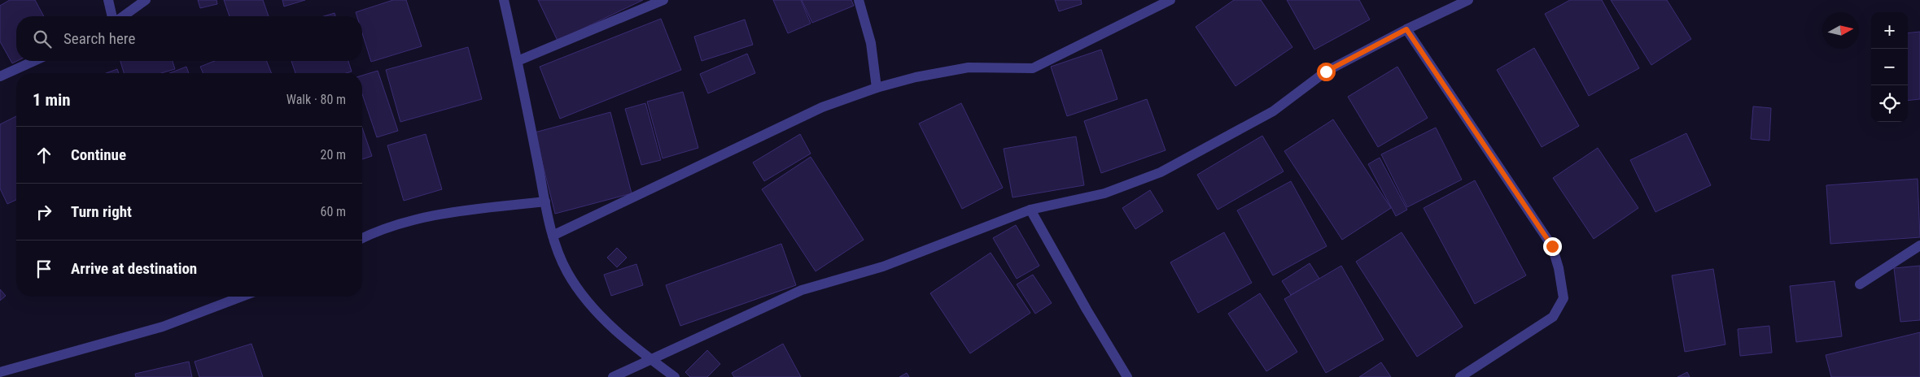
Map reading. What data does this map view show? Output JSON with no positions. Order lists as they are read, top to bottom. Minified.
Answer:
{"north":"right","page":{"map_buttons":["+","−"],"search":"Search here","heading":["1 min","Walk · 80 m"],"list":[["Continue","20 m"],["Turn right","60 m"],"Arrive at destination"]}}
